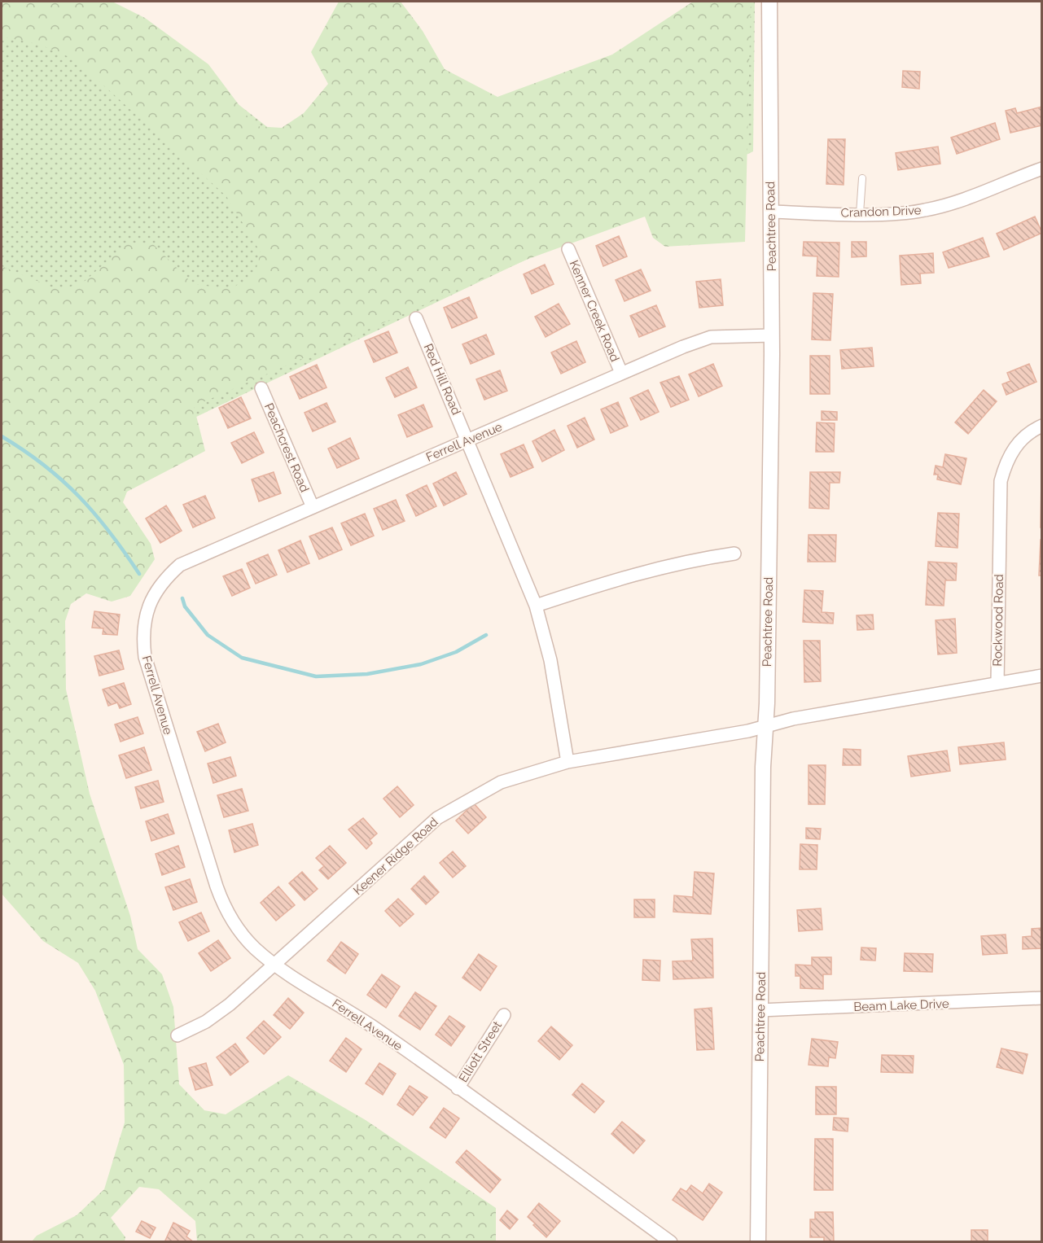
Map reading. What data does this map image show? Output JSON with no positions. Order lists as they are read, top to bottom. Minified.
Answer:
{"streets":{"street":["Crandon Drive","Peachtree Road","Kenner Creek Road","Red Hill Road","Ferrell Avenue","Peachcrest Road","Rockwood Road","Keener Ridge Road","Beam Lake Drive","Elliott Street"]},"crossings":[["Crandon Drive","Peachtree Road"],["Peachtree Road","Ferrell Avenue"],["Peachtree Road","Rockwood Road"],["Peachtree Road","Keener Ridge Road"],["Peachtree Road","Beam Lake Drive"],["Kenner Creek Road","Ferrell Avenue"],["Red Hill Road","Ferrell Avenue"],["Red Hill Road","Keener Ridge Road"],["Ferrell Avenue","Peachcrest Road"],["Ferrell Avenue","Keener Ridge Road"],["Ferrell Avenue","Elliott Street"],["Rockwood Road","Keener Ridge Road"]]}
